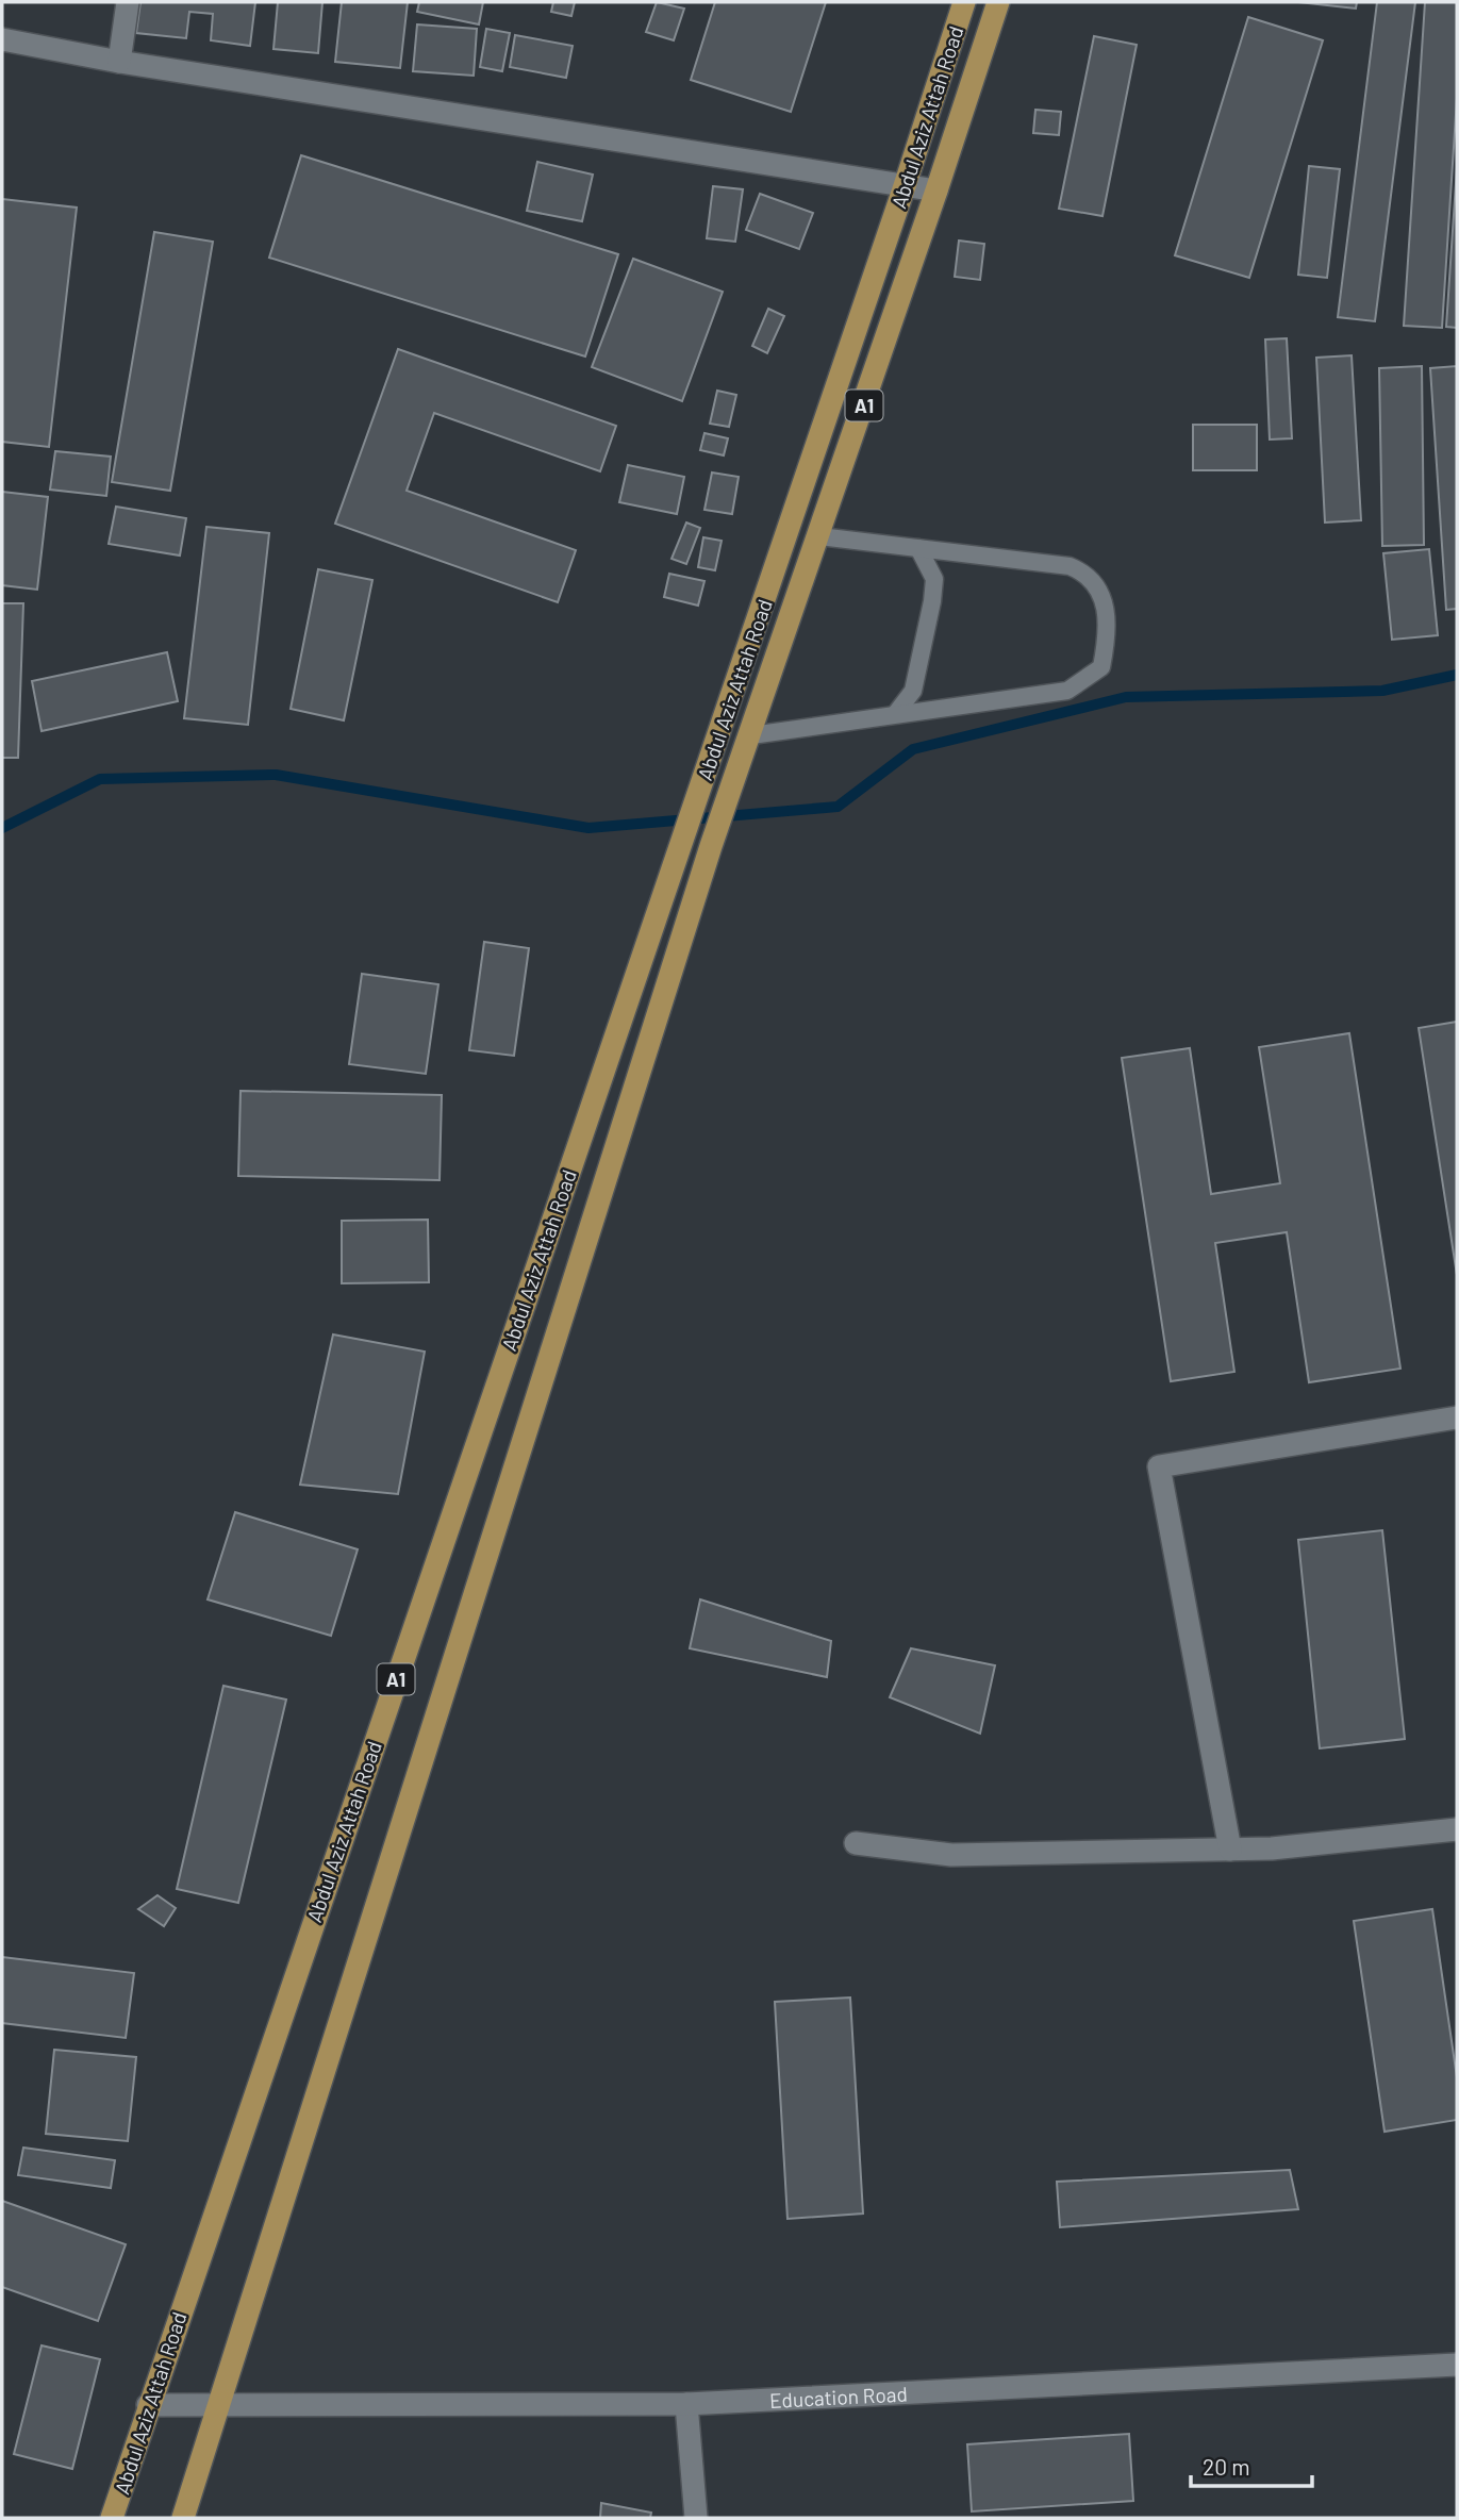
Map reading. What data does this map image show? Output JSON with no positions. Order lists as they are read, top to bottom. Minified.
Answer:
{"streets":{"highway":["Abdul Aziz Attah Road","A1"],"street":["Education Road"]},"crossings":[["Abdul Aziz Attah Road","Education Road"]],"scale_bar":"20 m"}
